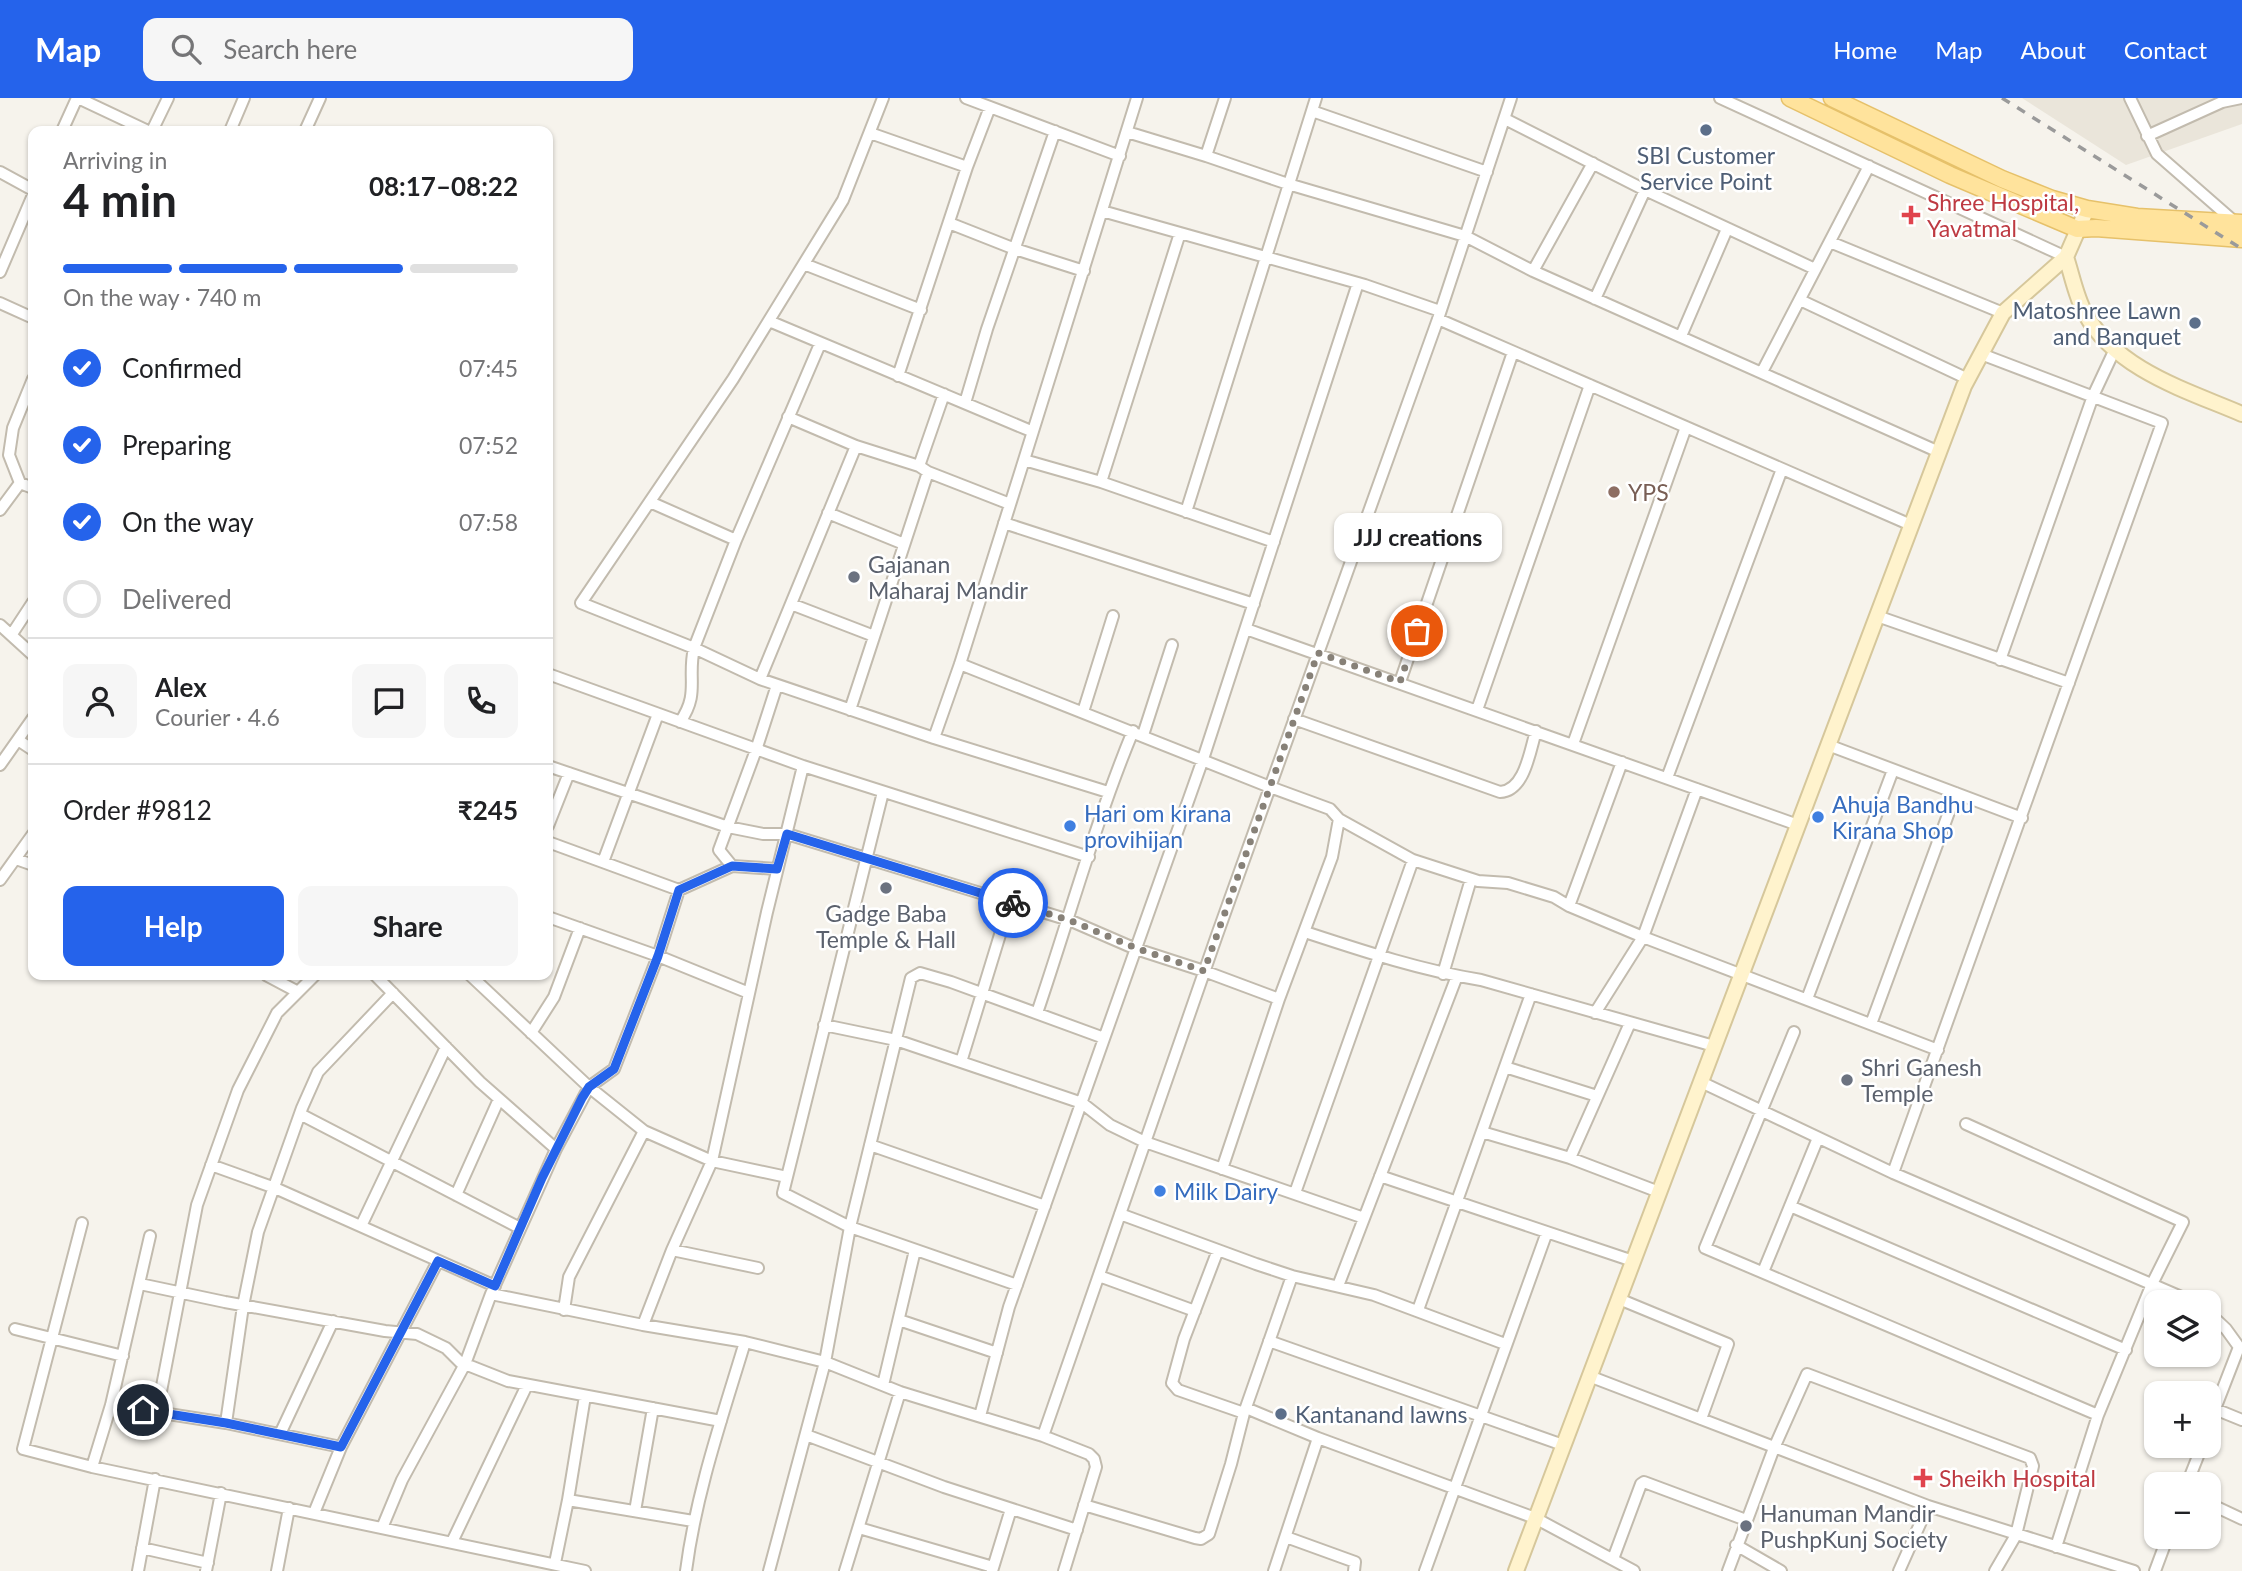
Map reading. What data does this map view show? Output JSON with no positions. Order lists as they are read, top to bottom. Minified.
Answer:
{"places":{"other":["SBI Customer Service Point","Matoshree Lawn and Banquet","YPS","Gajanan Maharaj Mandir","JJJ creations","Ahuja Bandhu Kirana Shop","Hari om kirana provihijan","Gadge Baba Temple & Hall","Shri Ganesh Temple","Milk Dairy","Kantanand lawns","Hanuman Mandir PushpKunj Society"],"health":["Shree Hospital, Yavatmal","Sheikh Hospital"]},"page":{"header":"Map","search":"Search here","nav":["Home","Map","About","Contact"],"heading":["4 min","Arriving in","08:17–08:22"],"panel":["Alex","Courier · 4.6","Order #9812","₹245"],"bar":"On the way · 740 m","list":[["Confirmed","07:45"],["Preparing","07:52"],["On the way","07:58"],"Delivered"],"bubble":"JJJ creations","buttons":["Help","Share"],"map_buttons":["+","−"]}}
